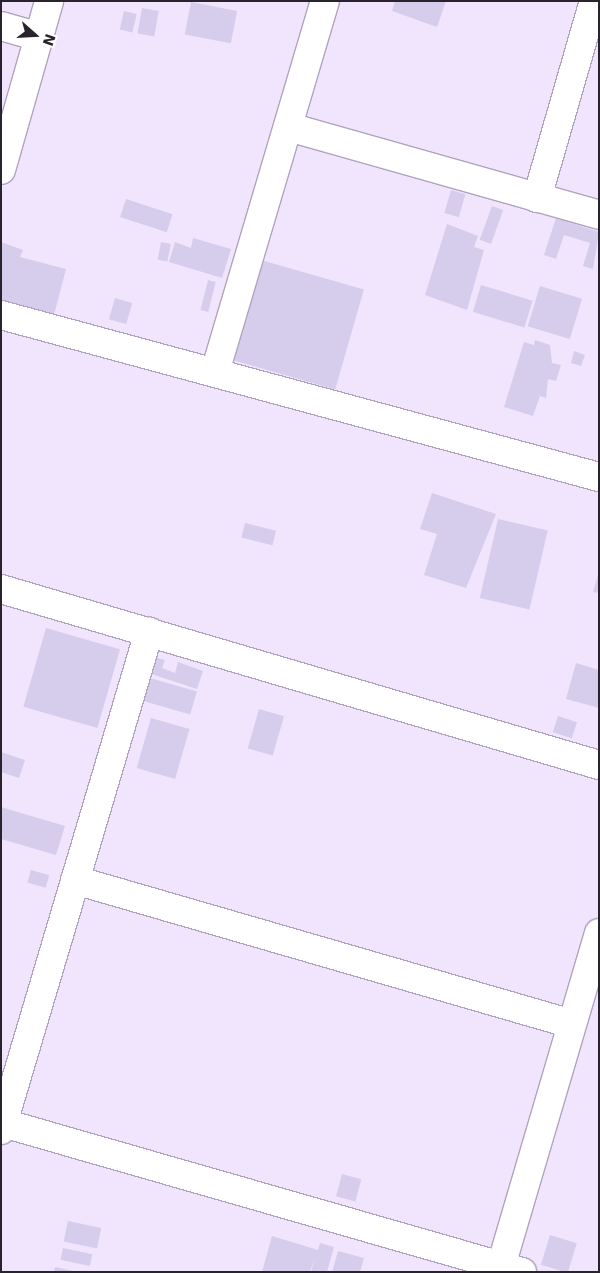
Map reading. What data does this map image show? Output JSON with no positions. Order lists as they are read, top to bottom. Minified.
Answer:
{"north":"right"}
